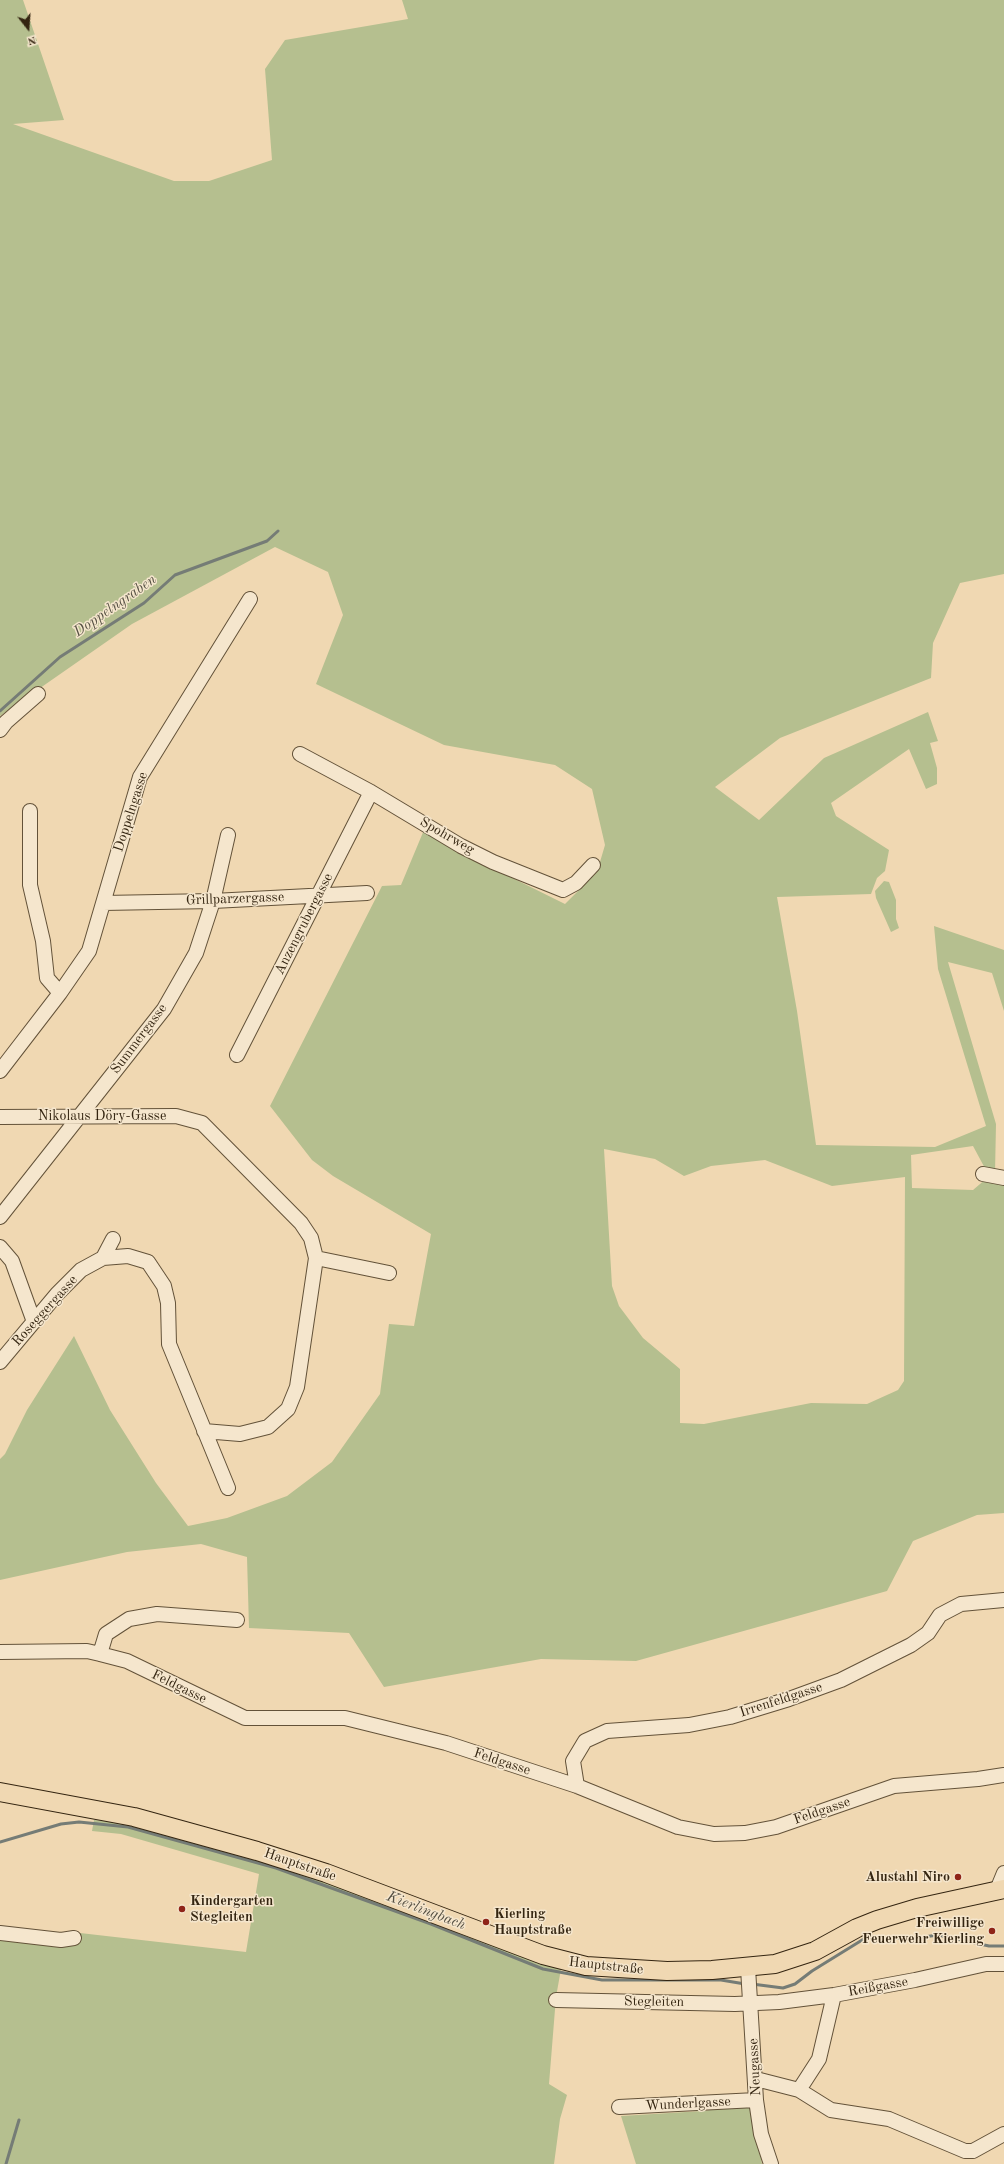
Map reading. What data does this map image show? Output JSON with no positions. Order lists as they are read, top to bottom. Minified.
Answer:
{"streets":{"main road":["Hauptstraße"],"street":["Doppelngasse","Spohrweg","Grillparzergasse","Anzengrubergasse","Summergasse","Nikolaus Döry-Gasse","Roseggergasse","Feldgasse","Irrenfeldgasse","Reißgasse","Stegleiten","Neugasse","Wunderlgasse"]},"crossings":[["Doppelngasse","Grillparzergasse"],["Spohrweg","Anzengrubergasse"],["Grillparzergasse","Anzengrubergasse"],["Grillparzergasse","Summergasse"],["Summergasse","Nikolaus Döry-Gasse"],["Feldgasse","Irrenfeldgasse"],["Hauptstraße","Neugasse"],["Reißgasse","Stegleiten"],["Reißgasse","Neugasse"],["Stegleiten","Neugasse"],["Neugasse","Wunderlgasse"]],"water":["Doppelngraben","Kierlingbach"],"places":["Alustahl Niro","Kindergarten Stegleiten","Kierling Hauptstraße","Freiwillige Feuerwehr Kierling"],"north":"bottom"}
